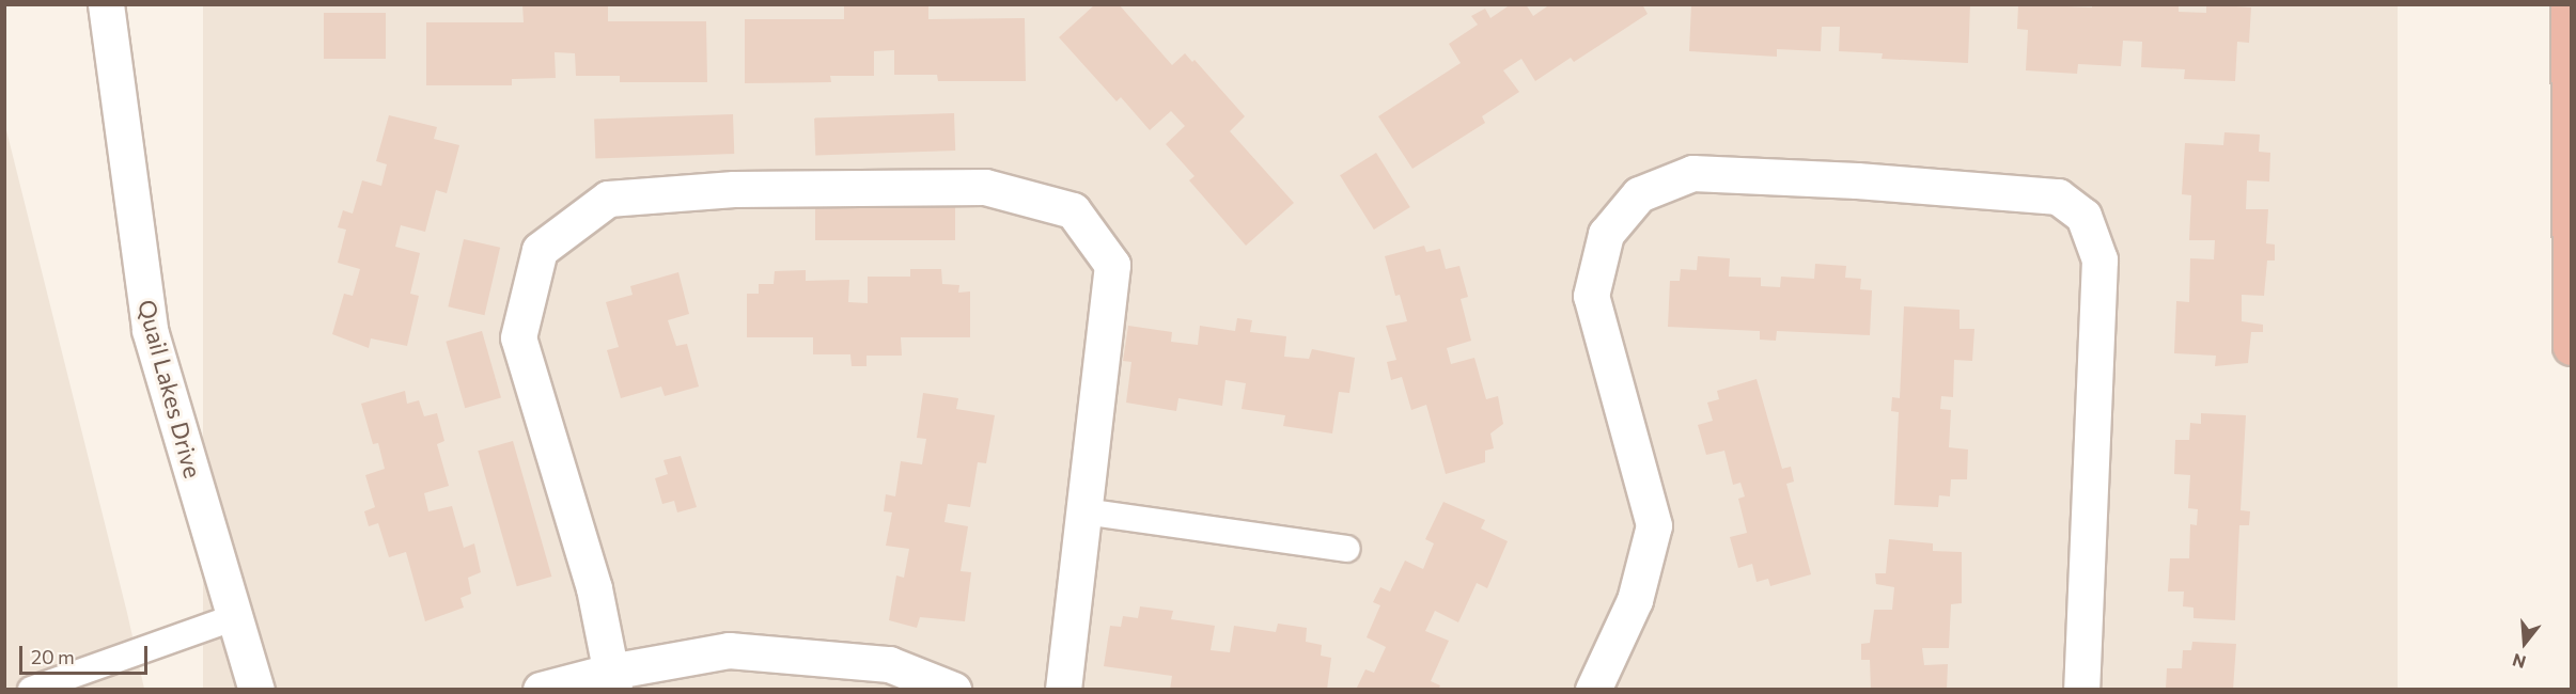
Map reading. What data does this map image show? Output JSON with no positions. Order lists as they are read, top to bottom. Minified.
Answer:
{"streets":{"street":["Quail Lakes Drive"]},"scale_bar":"20 m","north":"bottom"}
